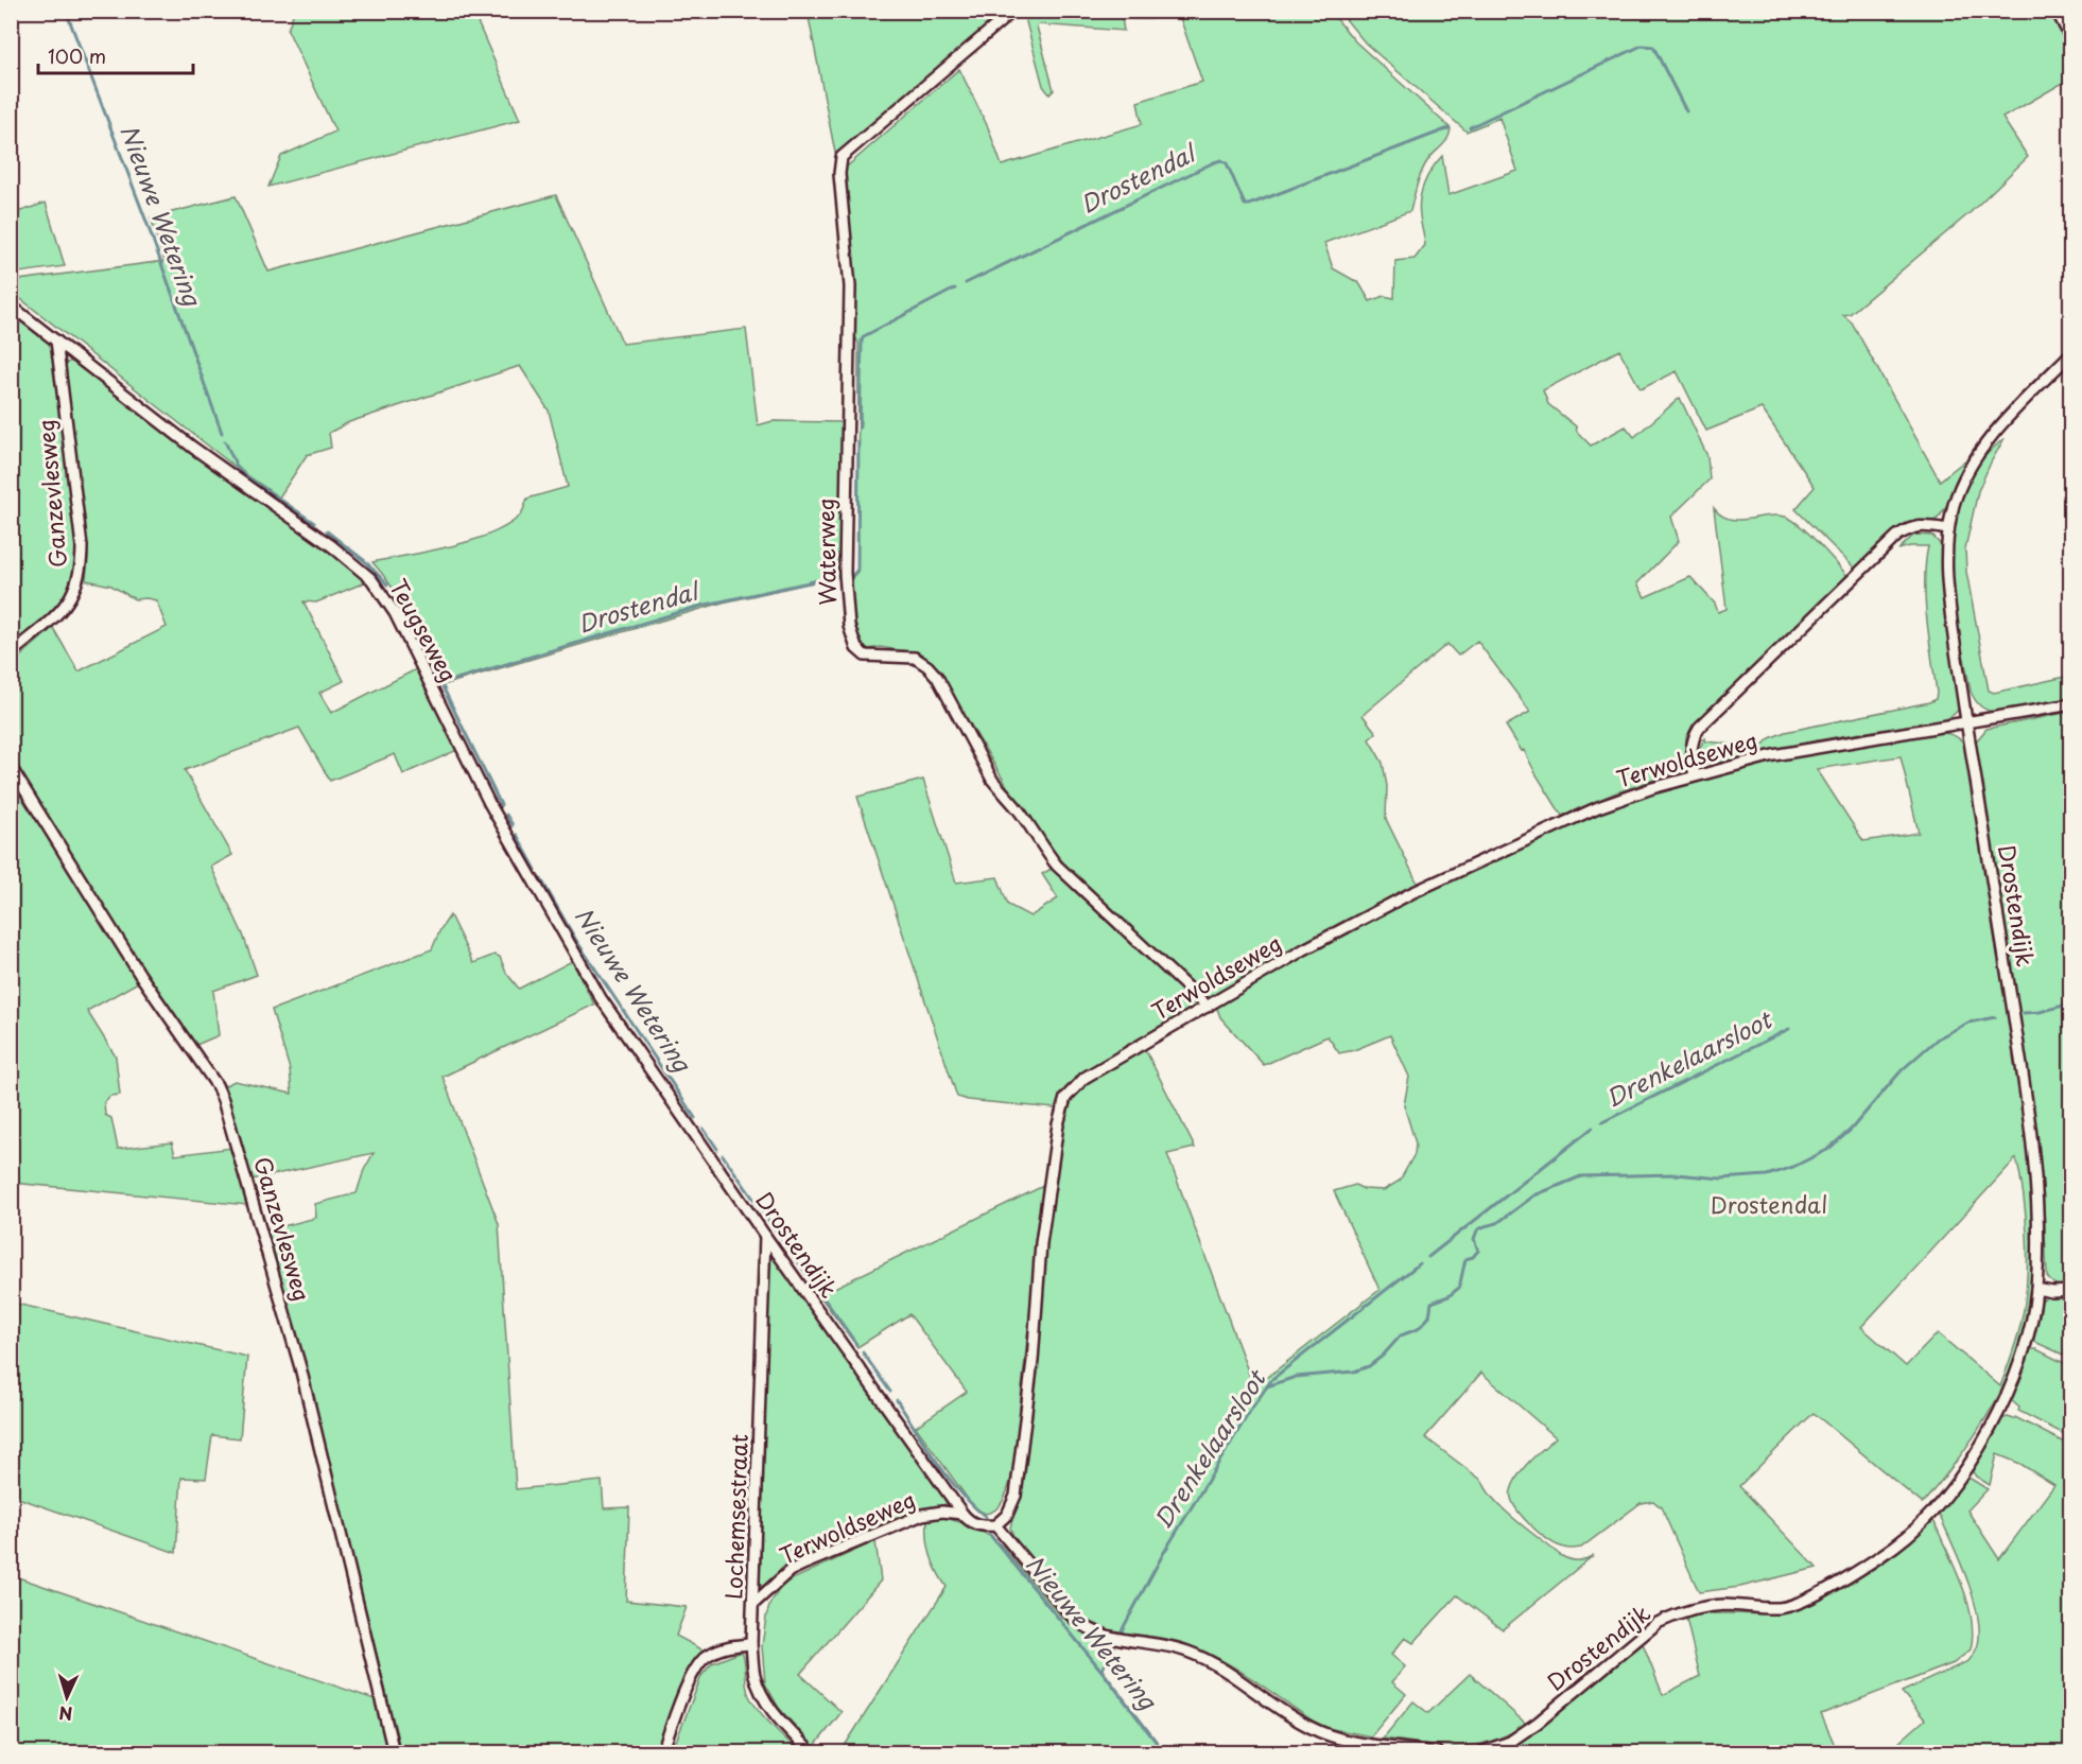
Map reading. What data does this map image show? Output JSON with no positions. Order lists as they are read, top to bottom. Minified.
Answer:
{"streets":{"street":["Ganzevlesweg","Waterweg","Teugseweg","Terwoldseweg","Drostendijk","Lochemsestraat"]},"crossings":[["Ganzevlesweg","Teugseweg"],["Waterweg","Terwoldseweg"],["Teugseweg","Drostendijk"],["Terwoldseweg","Drostendijk"],["Terwoldseweg","Lochemsestraat"],["Drostendijk","Lochemsestraat"]],"water":["Drostendal","Nieuwe Wetering","Drenkelaarsloot"],"parks":["Drostendal"],"scale_bar":"100 m","north":"bottom"}
